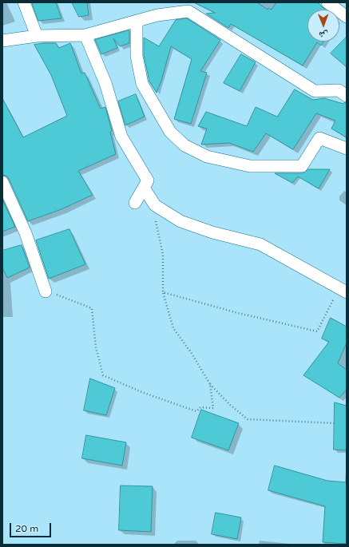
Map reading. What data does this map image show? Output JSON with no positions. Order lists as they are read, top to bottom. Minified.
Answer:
{"scale_bar":"20 m","north":"bottom"}
